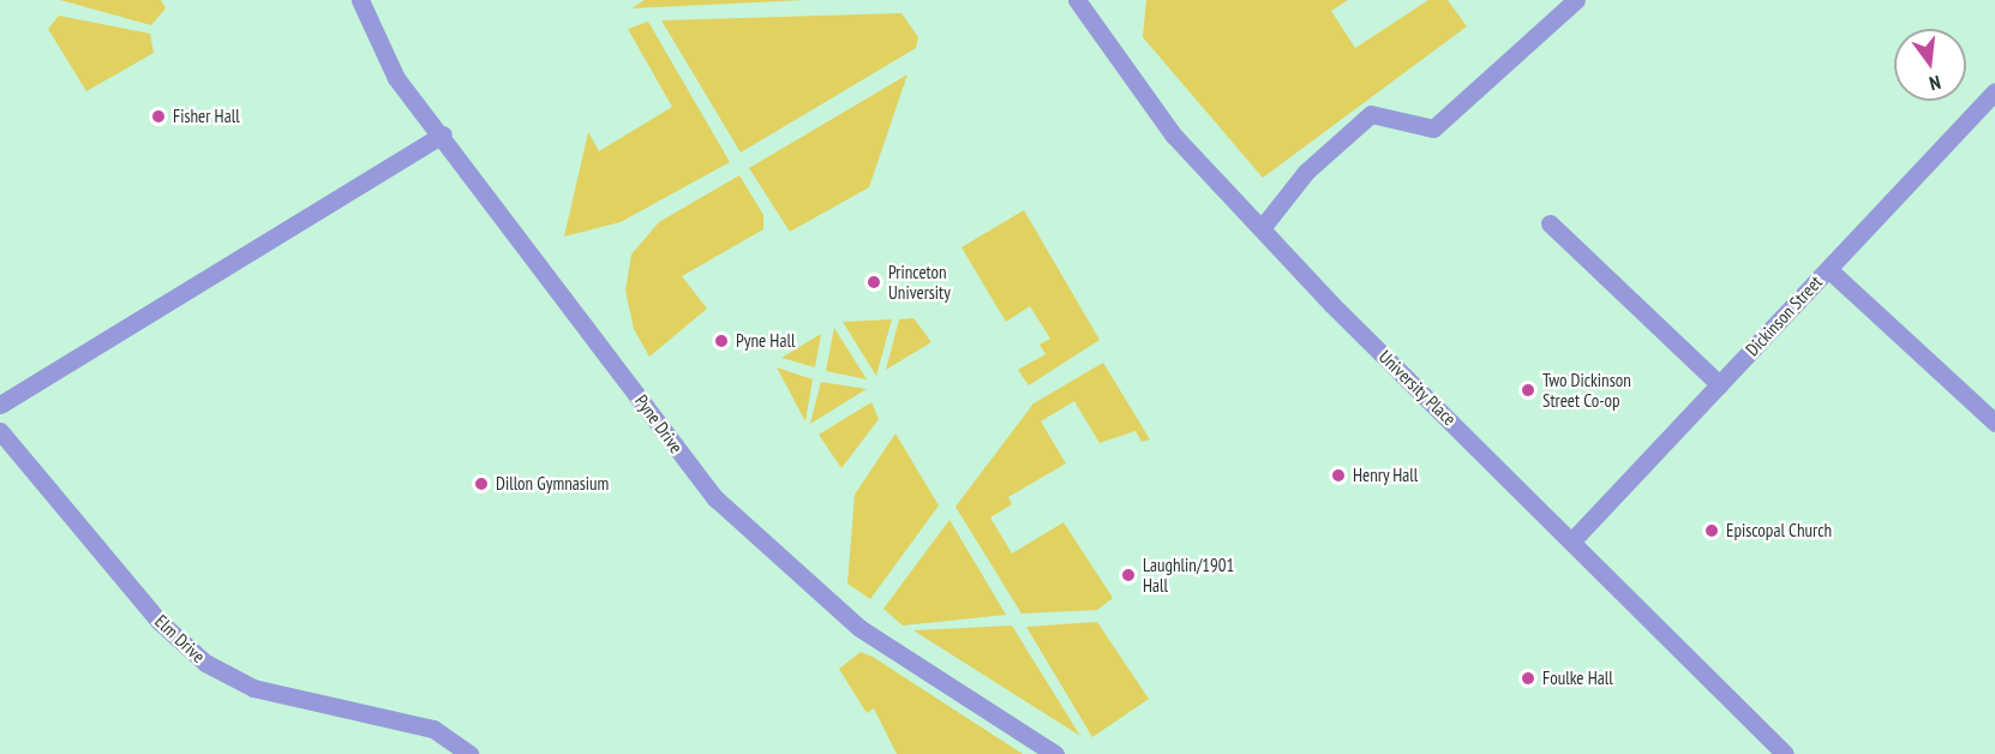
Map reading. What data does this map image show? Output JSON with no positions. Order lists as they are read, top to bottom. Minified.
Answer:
{"streets":{"street":["Dickinson Street","University Place","Pyne Drive","Elm Drive"]},"crossings":[["Dickinson Street","University Place"]],"places":["Fisher Hall","Princeton University","Pyne Hall","Two Dickinson Street Co-op","Henry Hall","Dillon Gymnasium","Episcopal Church","Laughlin/1901 Hall","Foulke Hall"],"north":"bottom"}
